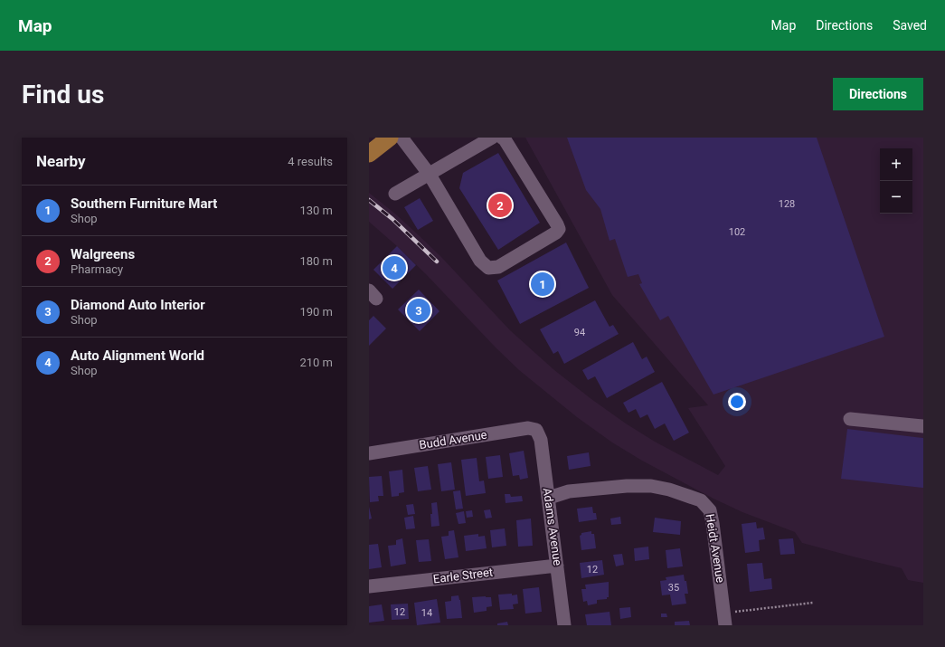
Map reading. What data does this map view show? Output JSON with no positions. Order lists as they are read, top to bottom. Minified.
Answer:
{"streets":{"street":["Budd Avenue","Adams Avenue","Heidt Avenue","Earle Street"]},"crossings":[["Budd Avenue","Adams Avenue"],["Adams Avenue","Heidt Avenue"],["Adams Avenue","Earle Street"]],"house_numbers":["128","102","94","12","35","12","14"],"page":{"header":"Map","nav":["Map","Directions","Saved"],"buttons":"Directions","title":"Find us","heading":["Nearby","4 results"],"map_buttons":["+","−"],"list":[{"mark":"1","name":"Southern Furniture Mart","note":"Shop","value":"130 m"},{"mark":"2","name":"Walgreens","note":"Pharmacy","value":"180 m"},{"mark":"3","name":"Diamond Auto Interior","note":"Shop","value":"190 m"},{"mark":"4","name":"Auto Alignment World","note":"Shop","value":"210 m"}],"pins":["2","4","1","3"]}}
